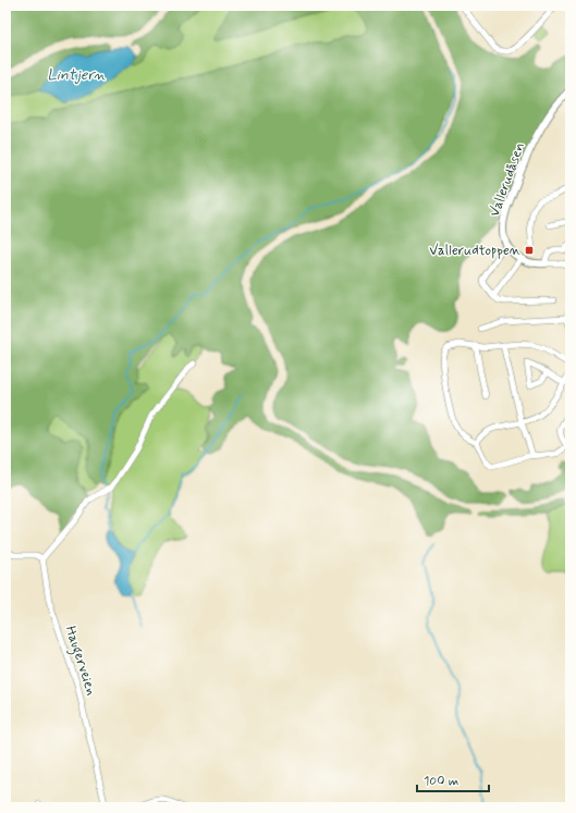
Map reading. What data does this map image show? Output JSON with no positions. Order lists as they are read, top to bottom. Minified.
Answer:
{"streets":{"street":["Vallerudåsen","Haugerveien"]},"water":["Lintjern"],"places":{"transit":["Vallerudtoppen"]},"scale_bar":"100 m"}
